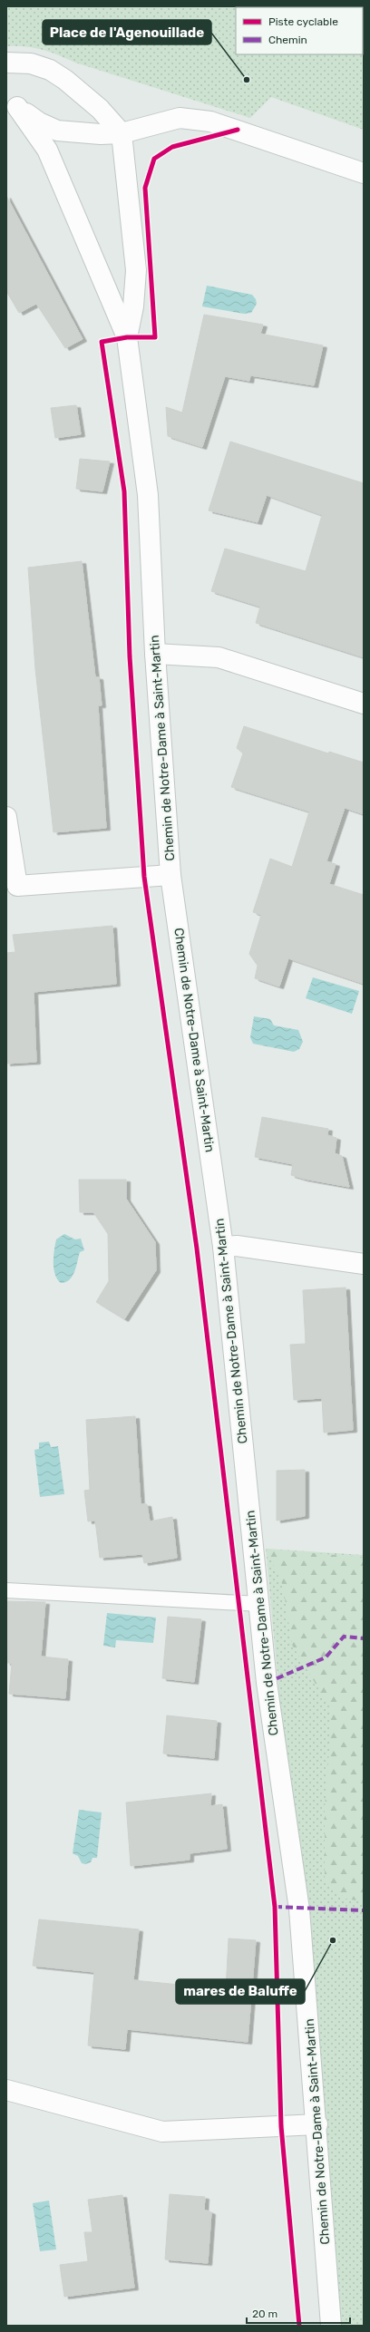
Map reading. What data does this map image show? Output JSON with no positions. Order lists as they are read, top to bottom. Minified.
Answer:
{"streets":{"street":["Chemin de Notre-Dame à Saint-Martin"]},"places":["Place de l'Agenouillade","mares de Baluffe"],"legend":["Piste cyclable","Chemin"],"scale_bar":"20 m"}
